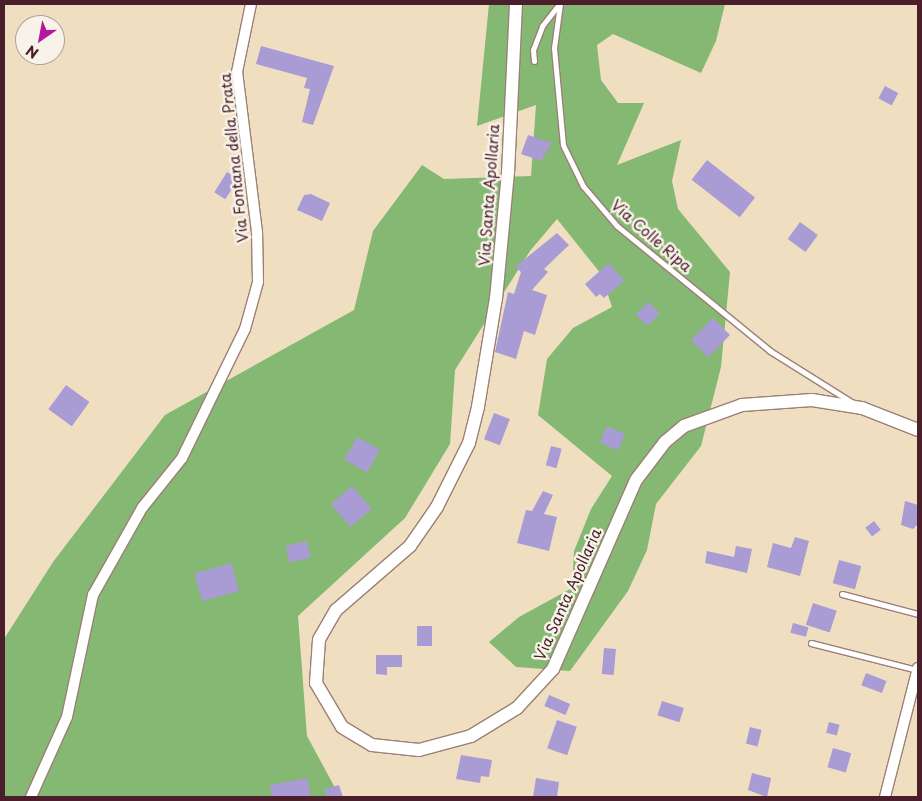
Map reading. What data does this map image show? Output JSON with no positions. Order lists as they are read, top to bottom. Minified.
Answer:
{"streets":{"street":["Via Fontana della Prata","Via Santa Apollaria"],"lane":["Via Colle Ripa"]},"crossings":[["Via Santa Apollaria","Via Colle Ripa"]],"north":"bottom left"}
